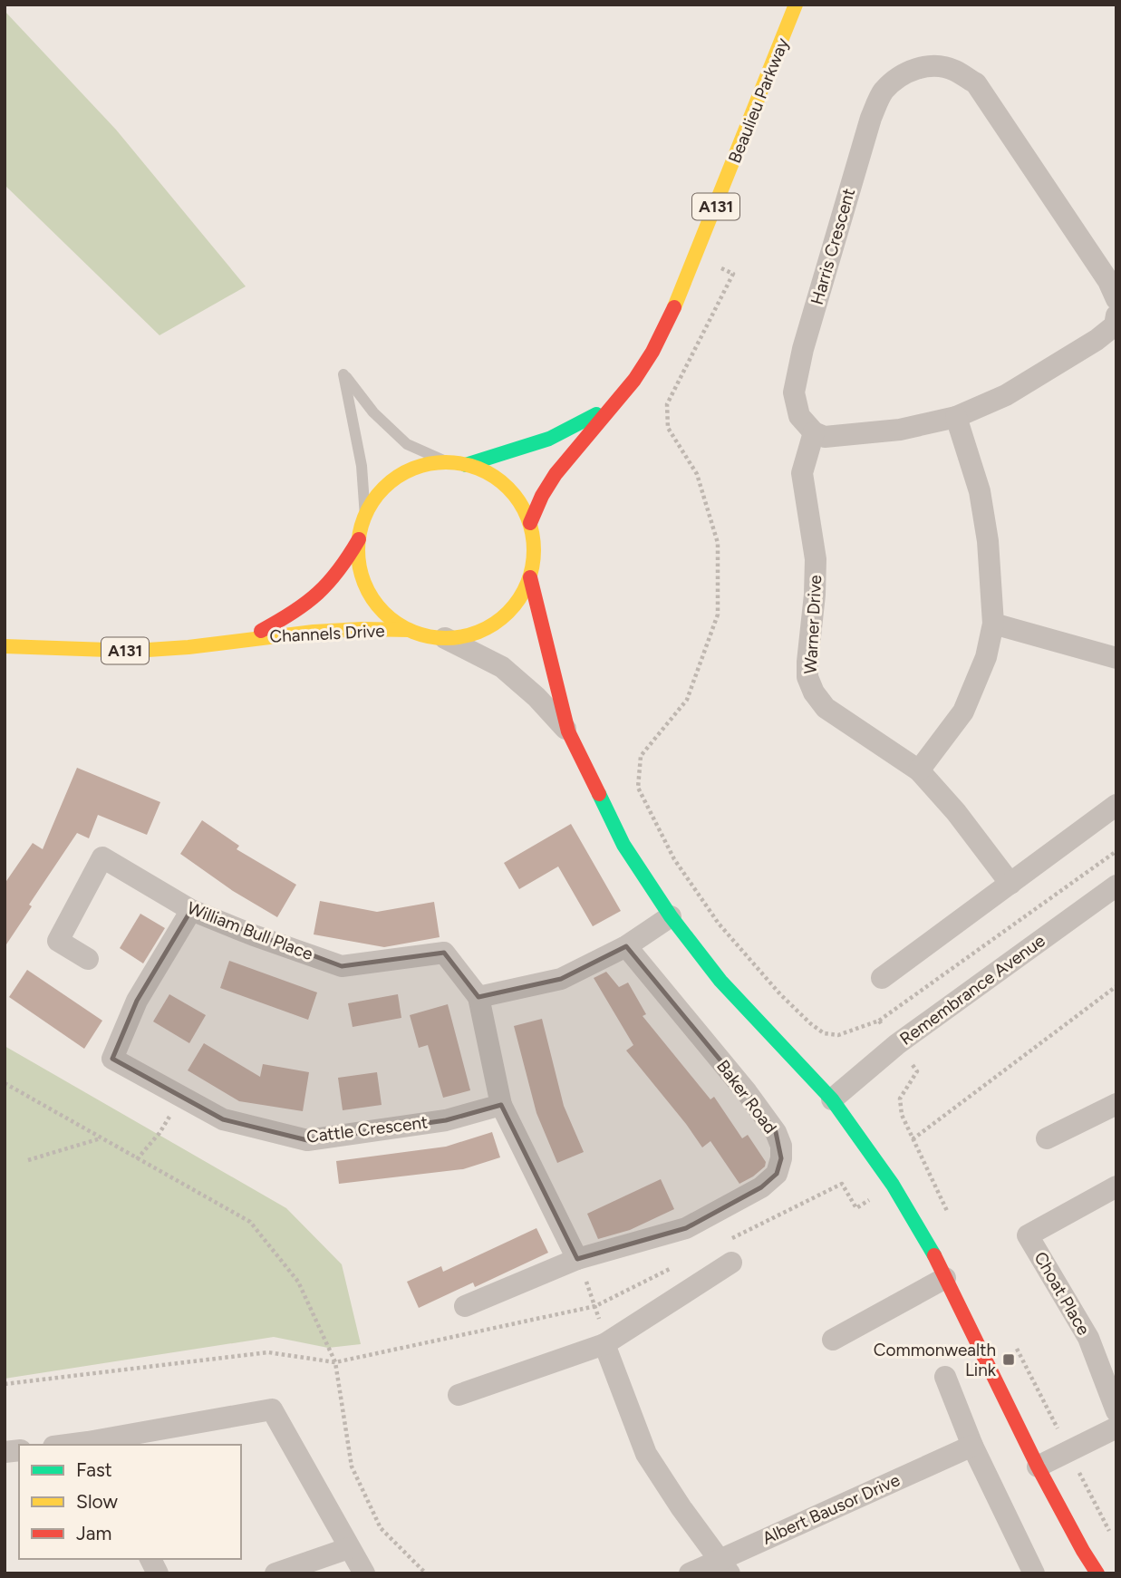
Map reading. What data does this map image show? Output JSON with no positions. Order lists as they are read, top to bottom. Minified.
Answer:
{"streets":{"main road":["Beaulieu Parkway","A131","Channels Drive"],"street":["Harris Crescent","Warner Drive","William Bull Place","Remembrance Avenue","Baker Road","Cattle Crescent","Choat Place","Albert Bausor Drive"]},"crossings":[["Beaulieu Parkway","Channels Drive"],["Harris Crescent","Warner Drive"],["William Bull Place","Cattle Crescent"]],"places":{"transit":["Commonwealth Link"]},"legend":["Fast","Slow","Jam"]}
